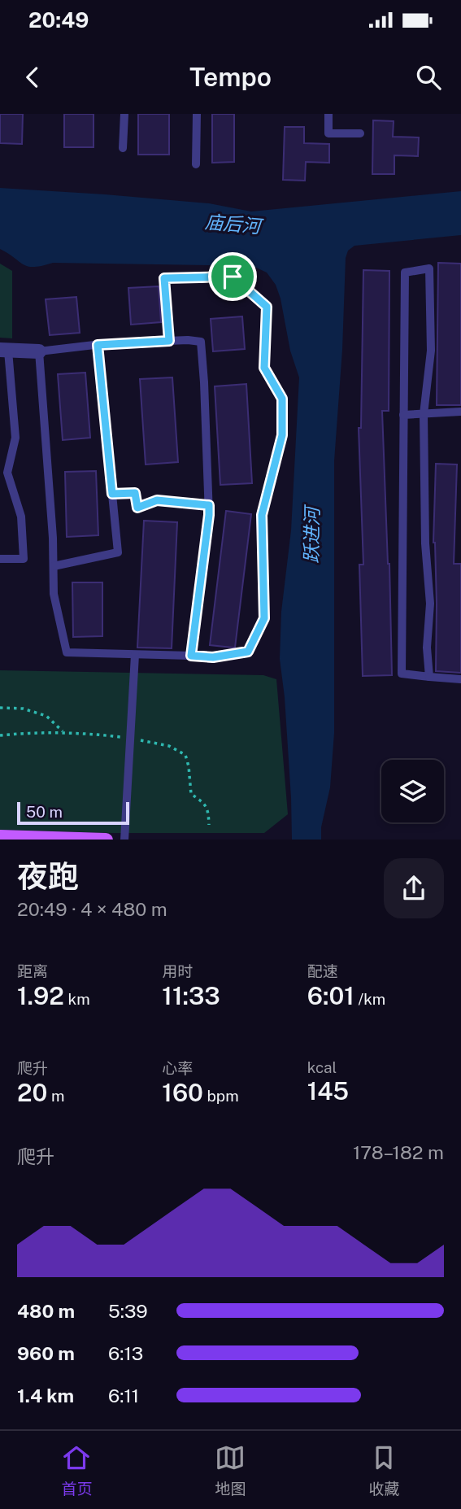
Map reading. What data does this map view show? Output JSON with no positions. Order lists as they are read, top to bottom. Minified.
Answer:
{"water":["庙后河","跃进河"],"scale_bar":"50 m","page":{"status":"20:49","header":"Tempo","scale":"50 m","heading":["夜跑","20:49 · 4 × 480 m"],"stats":[["距离","1.92 km"],["用时","11:33"],["配速","6:01 /km"],["爬升","20 m"],["心率","160 bpm"],["kcal","145"]],"chart":["爬升","178–182 m"],"list":[{"name":"480 m","note":"5:39"},{"name":"960 m","note":"6:13"},{"name":"1.4 km","note":"6:11"}],"tabs":["首页","地图","收藏"]}}
